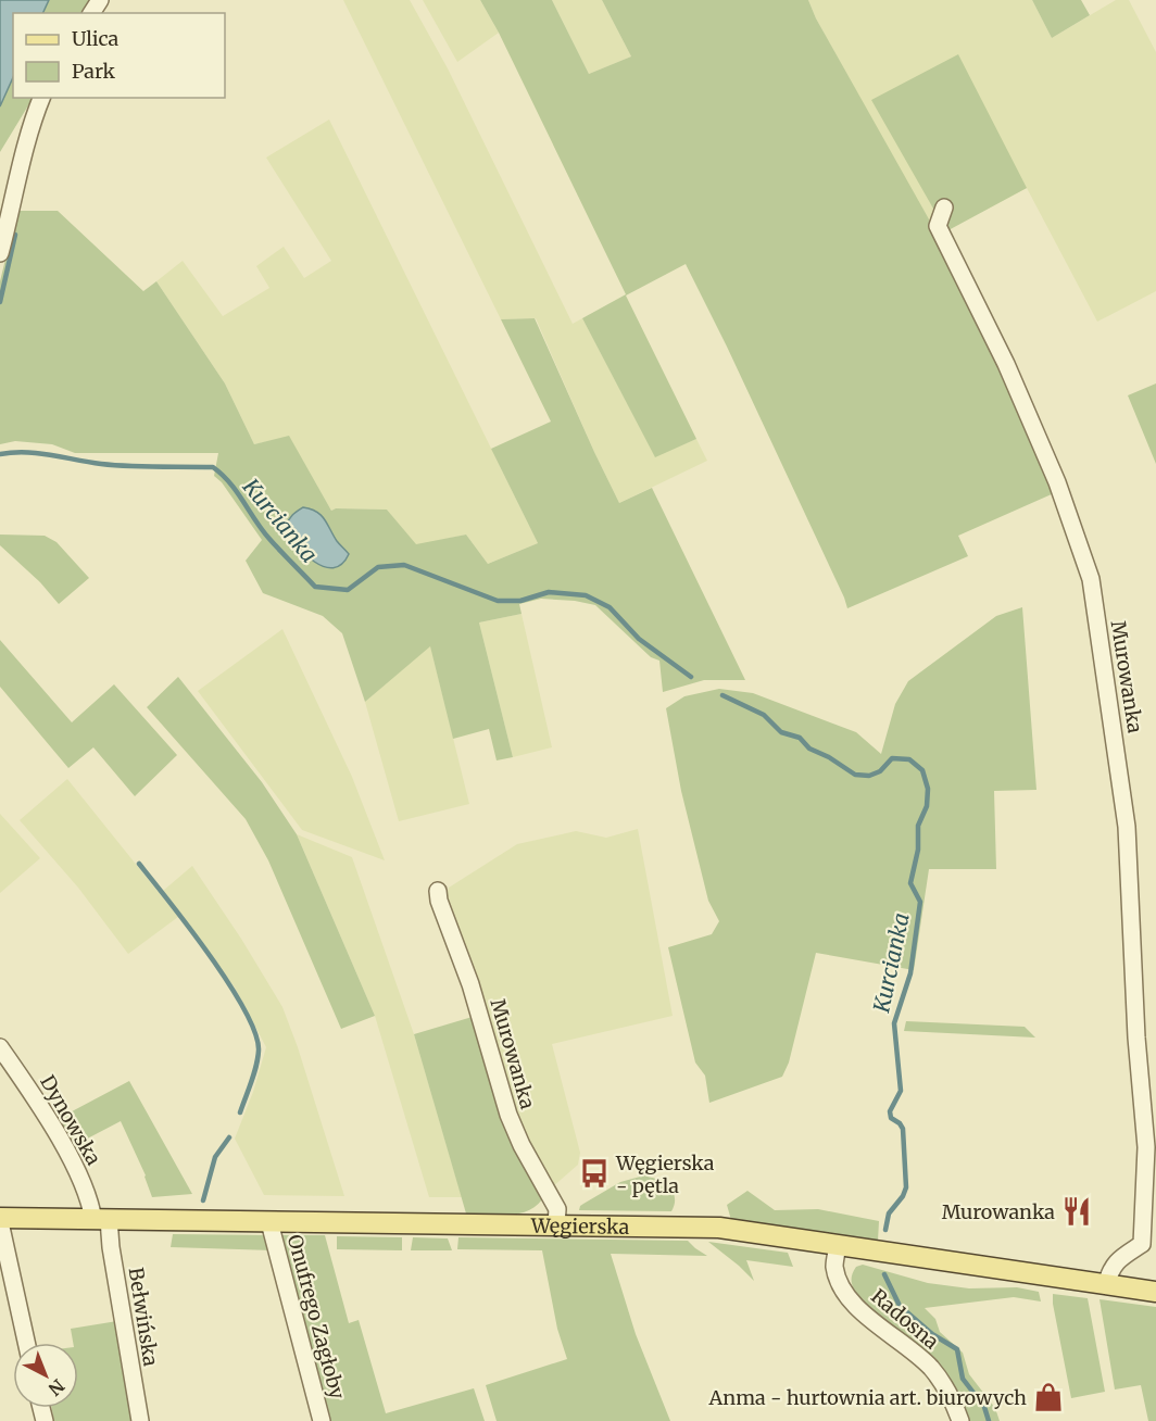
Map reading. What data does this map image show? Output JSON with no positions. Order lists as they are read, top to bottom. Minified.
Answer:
{"streets":{"main road":["Węgierska"],"street":["Murowanka","Dynowska","Bełwińska","Onufrego Zagłoby","Radosna"]},"crossings":[["Murowanka","Węgierska"],["Dynowska","Węgierska"],["Dynowska","Bełwińska"],["Węgierska","Bełwińska"],["Węgierska","Onufrego Zagłoby"],["Węgierska","Radosna"]],"water":["Kurcianka"],"places":{"bus stop":["Węgierska - pętla"],"restaurant":["Murowanka"],"shop":["Anma - hurtownia art. biurowych"]},"legend":["Ulica","Park"],"north":"bottom right"}
